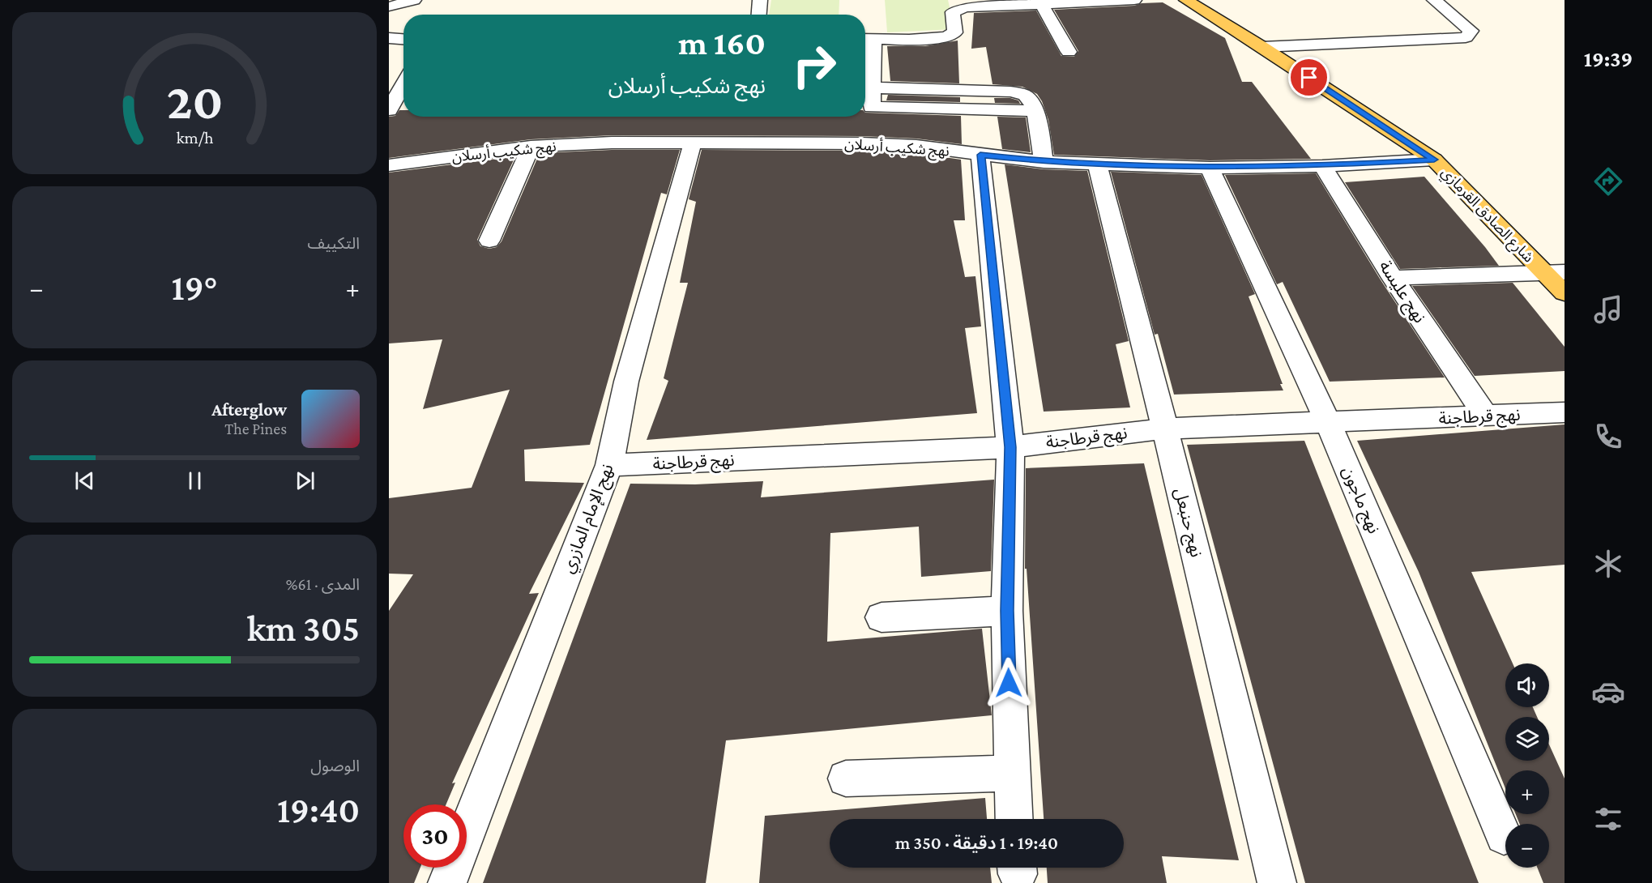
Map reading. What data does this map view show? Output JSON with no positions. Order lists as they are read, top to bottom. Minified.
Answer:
{"streets":{"main road":["شارع الصادق القرمازي"],"street":["نهج شكيب أرسلان","نهج عليسة","نهج قرطاجنة","نهج ماجون","نهج الإمام المازري","نهج حنبعل"]},"crossings":[["نهج شكيب أرسلان","شارع الصادق القرمازي"],["نهج شكيب أرسلان","نهج عليسة"],["نهج شكيب أرسلان","نهج ماجون"],["نهج شكيب أرسلان","نهج الإمام المازري"],["نهج شكيب أرسلان","نهج حنبعل"],["نهج عليسة","نهج قرطاجنة"],["نهج قرطاجنة","نهج ماجون"],["نهج قرطاجنة","نهج الإمام المازري"],["نهج قرطاجنة","نهج حنبعل"]],"page":{"tabs":"19:39","turn":["160 m","نهج شكيب أرسلان"],"tile":["التكييف",["المدى · 61%","305 km"],["الوصول","19:40"]],"heat":["−","19°","+"],"song":["Afterglow","The Pines"],"map_buttons":["+","−"],"limit":"30","trip":"19:40 · 1 دقيقة · 350 m","gauge":["20","km/h"]}}
